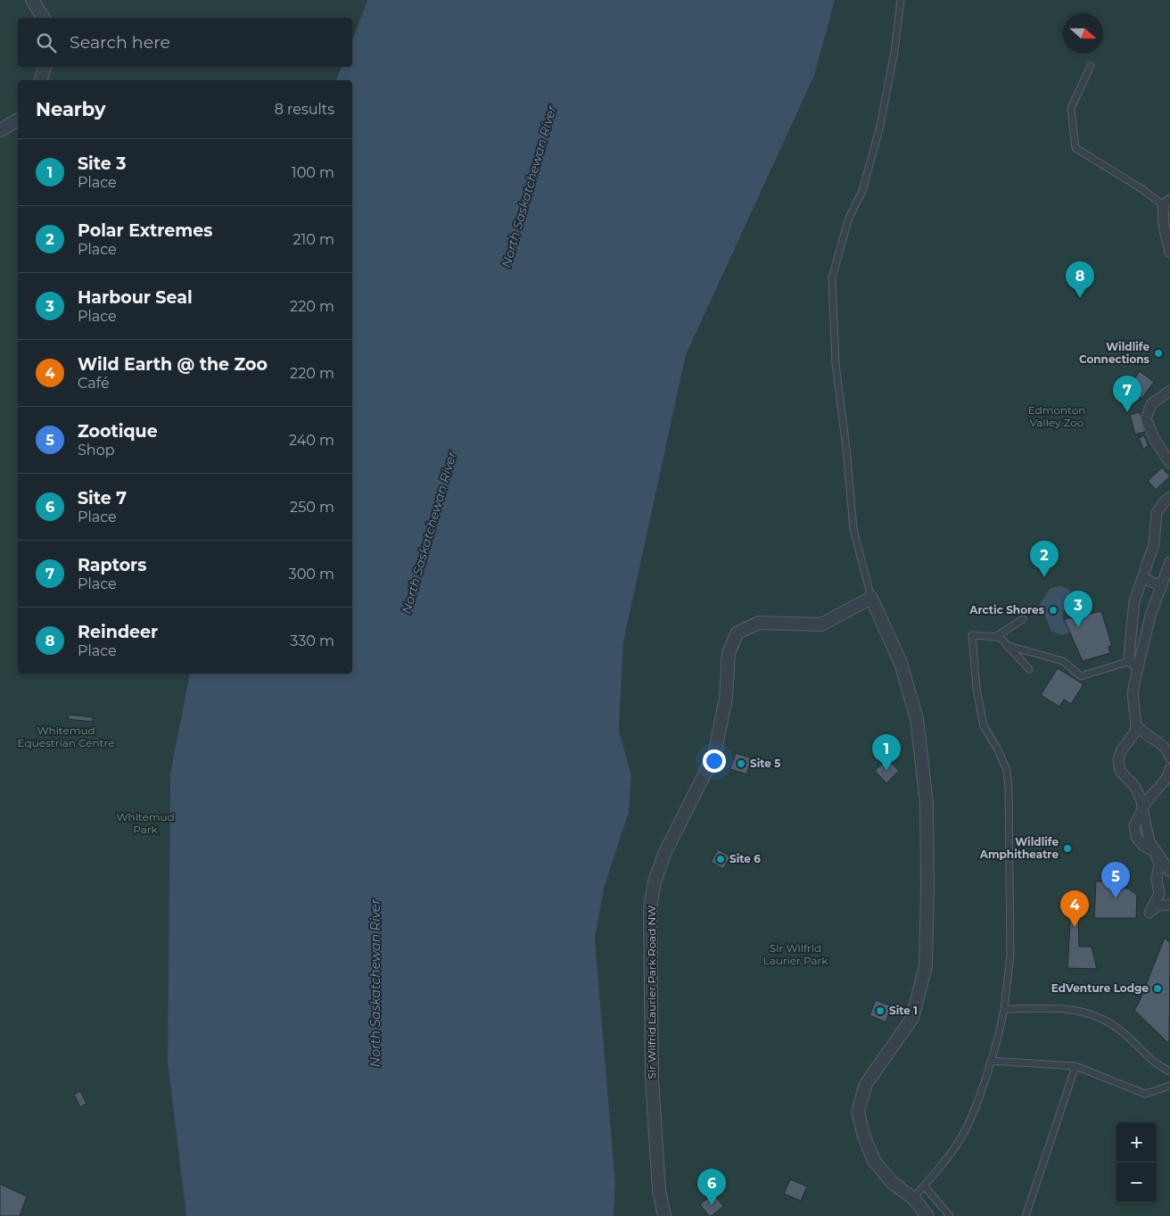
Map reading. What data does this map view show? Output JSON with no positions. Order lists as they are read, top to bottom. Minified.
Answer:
{"streets":{"street":["Sir Wilfrid Laurier Park Road NW"]},"water":["North Saskatchewan River"],"parks":["Edmonton Valley Zoo","Whitemud Equestrian Centre","Whitemud Park","Sir Wilfrid Laurier Park"],"places":["Wildlife Connections","Arctic Shores","Site 5","Wildlife Amphitheatre","Site 6","EdVenture Lodge","Site 1"],"north":"right","page":{"search":"Search here","heading":["Nearby","8 results"],"list":[{"mark":"1","name":"Site 3","note":"Place","value":"100 m"},{"mark":"2","name":"Polar Extremes","note":"Place","value":"210 m"},{"mark":"3","name":"Harbour Seal","note":"Place","value":"220 m"},{"mark":"4","name":"Wild Earth @ the Zoo","note":"Café","value":"220 m"},{"mark":"5","name":"Zootique","note":"Shop","value":"240 m"},{"mark":"6","name":"Site 7","note":"Place","value":"250 m"},{"mark":"7","name":"Raptors","note":"Place","value":"300 m"},{"mark":"8","name":"Reindeer","note":"Place","value":"330 m"}],"pins":["8","7","2","3","1","5","4","6"],"map_buttons":["+","−"]}}
